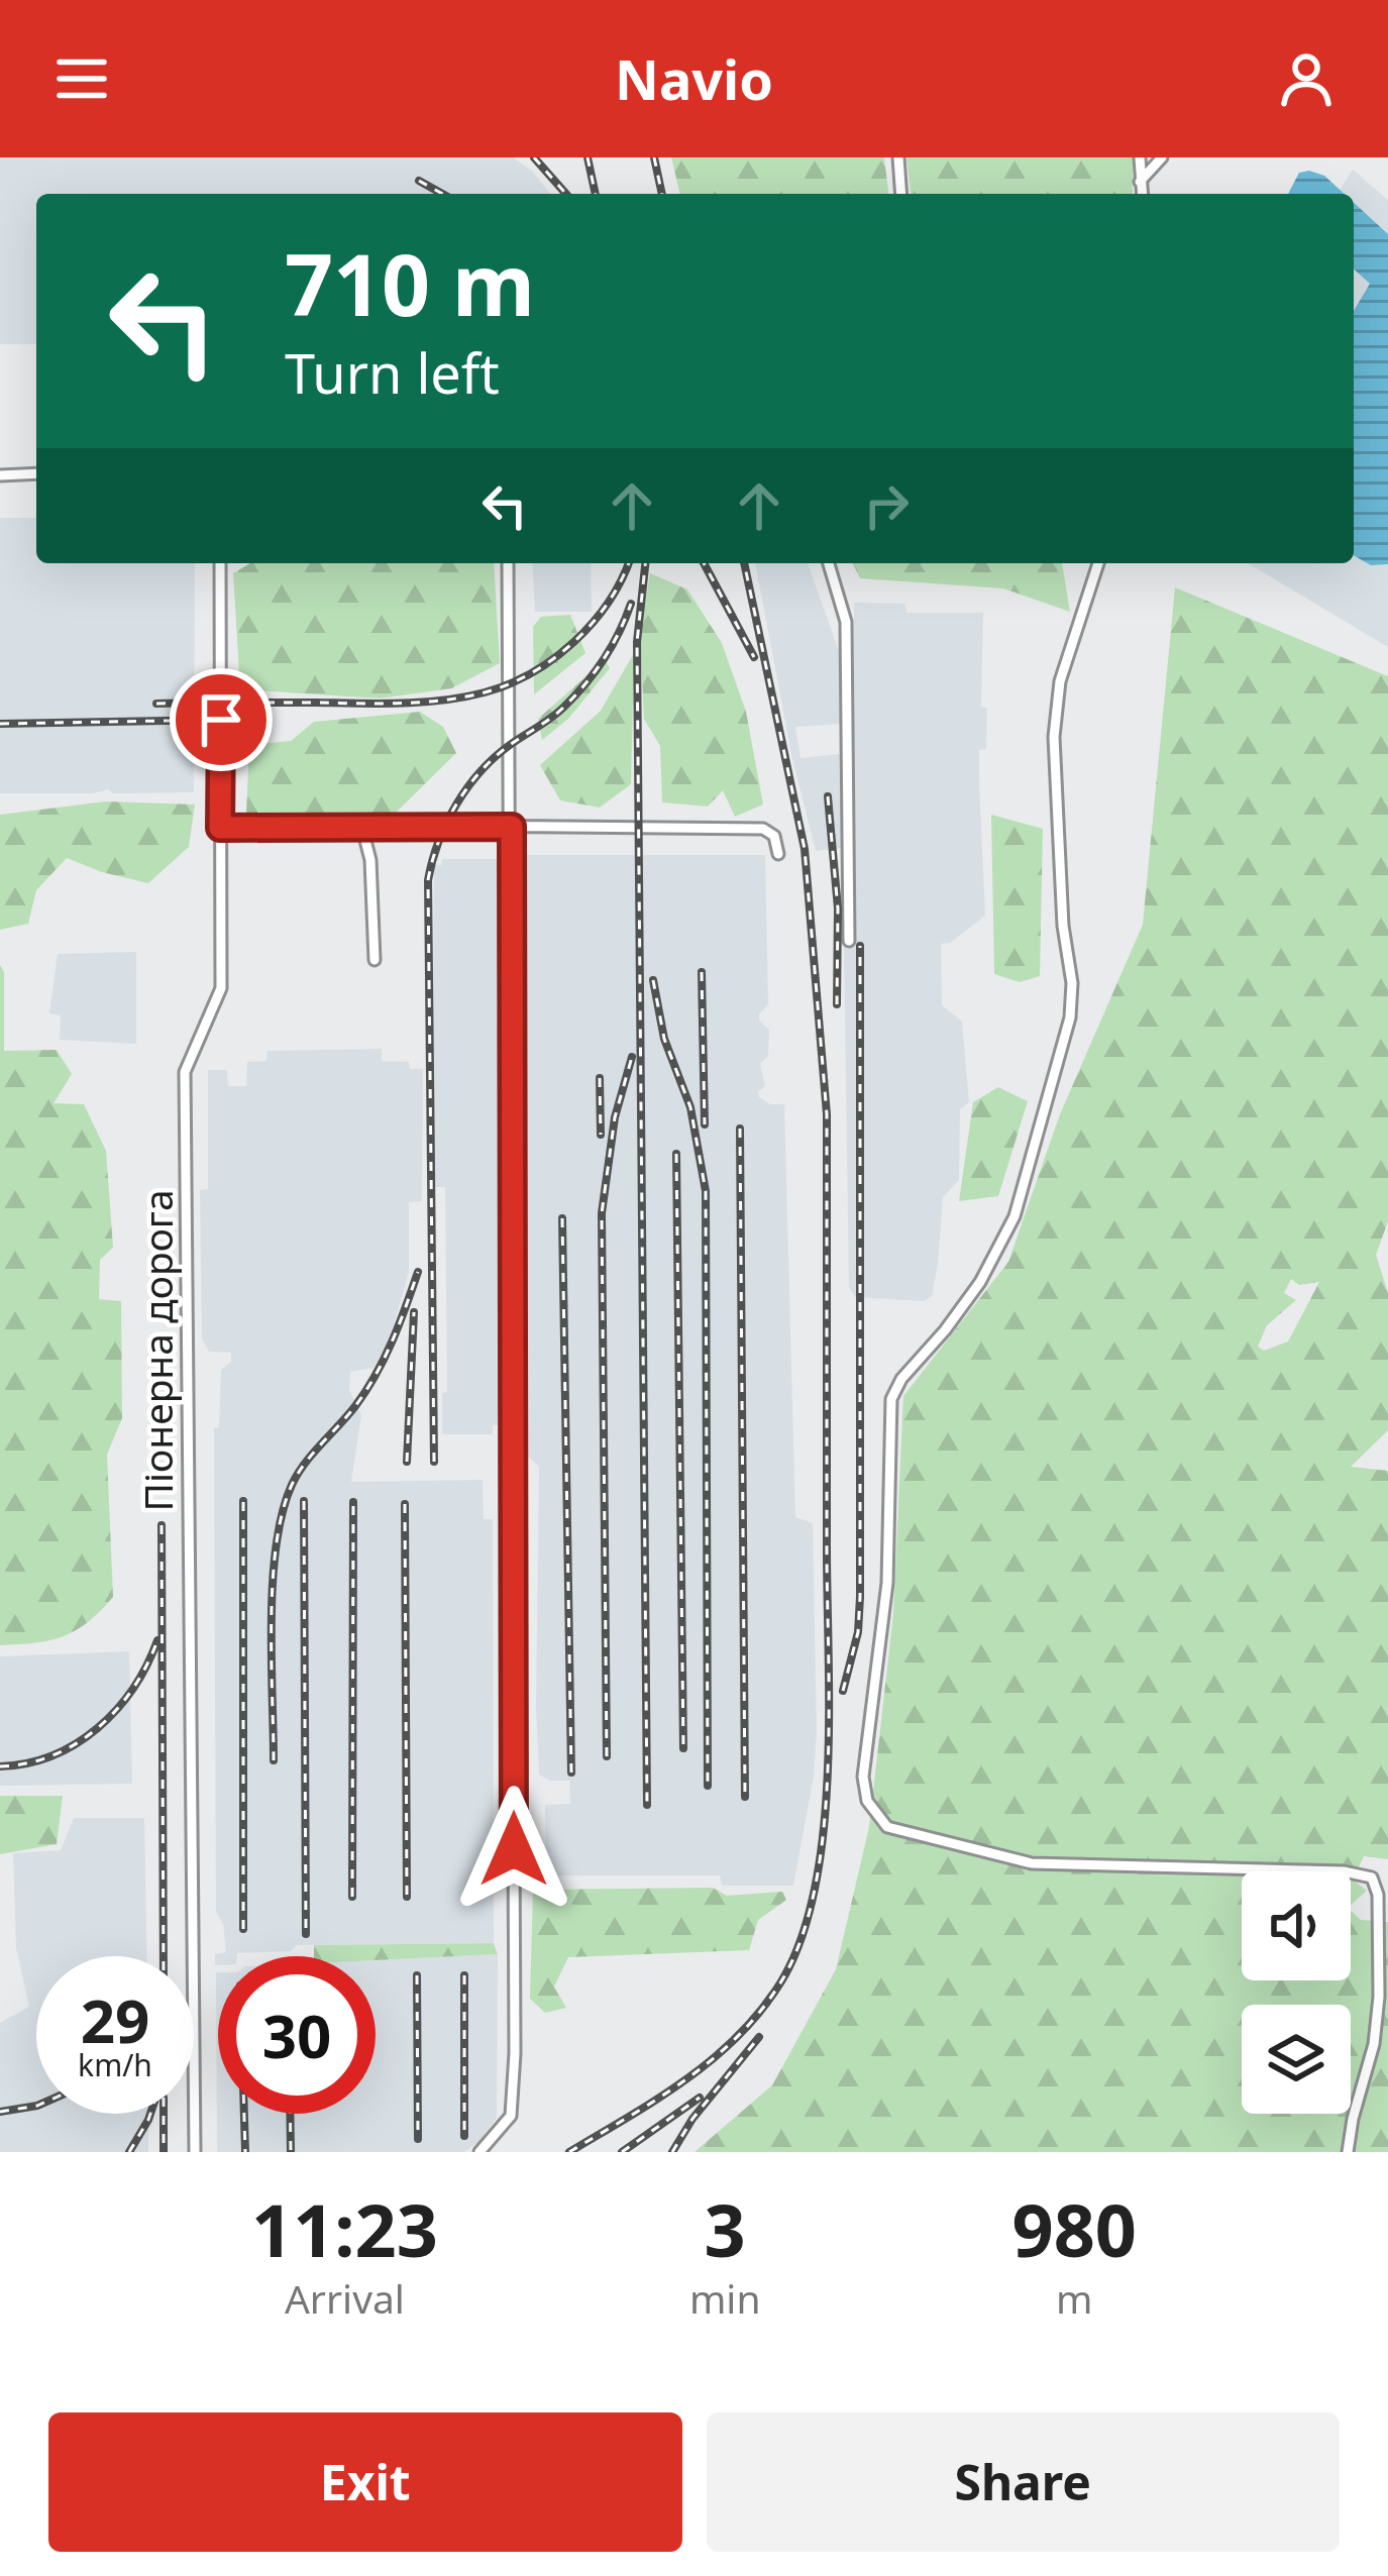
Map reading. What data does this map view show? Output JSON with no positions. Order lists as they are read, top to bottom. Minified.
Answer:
{"streets":{"street":["Піонерна дорога"]},"page":{"header":"Navio","turn":["710 m","Turn left"],"speed":"29 km/h","limit":"30","eta":["11:23","Arrival","3","min","980","m"],"buttons":["Exit","Share"]}}
